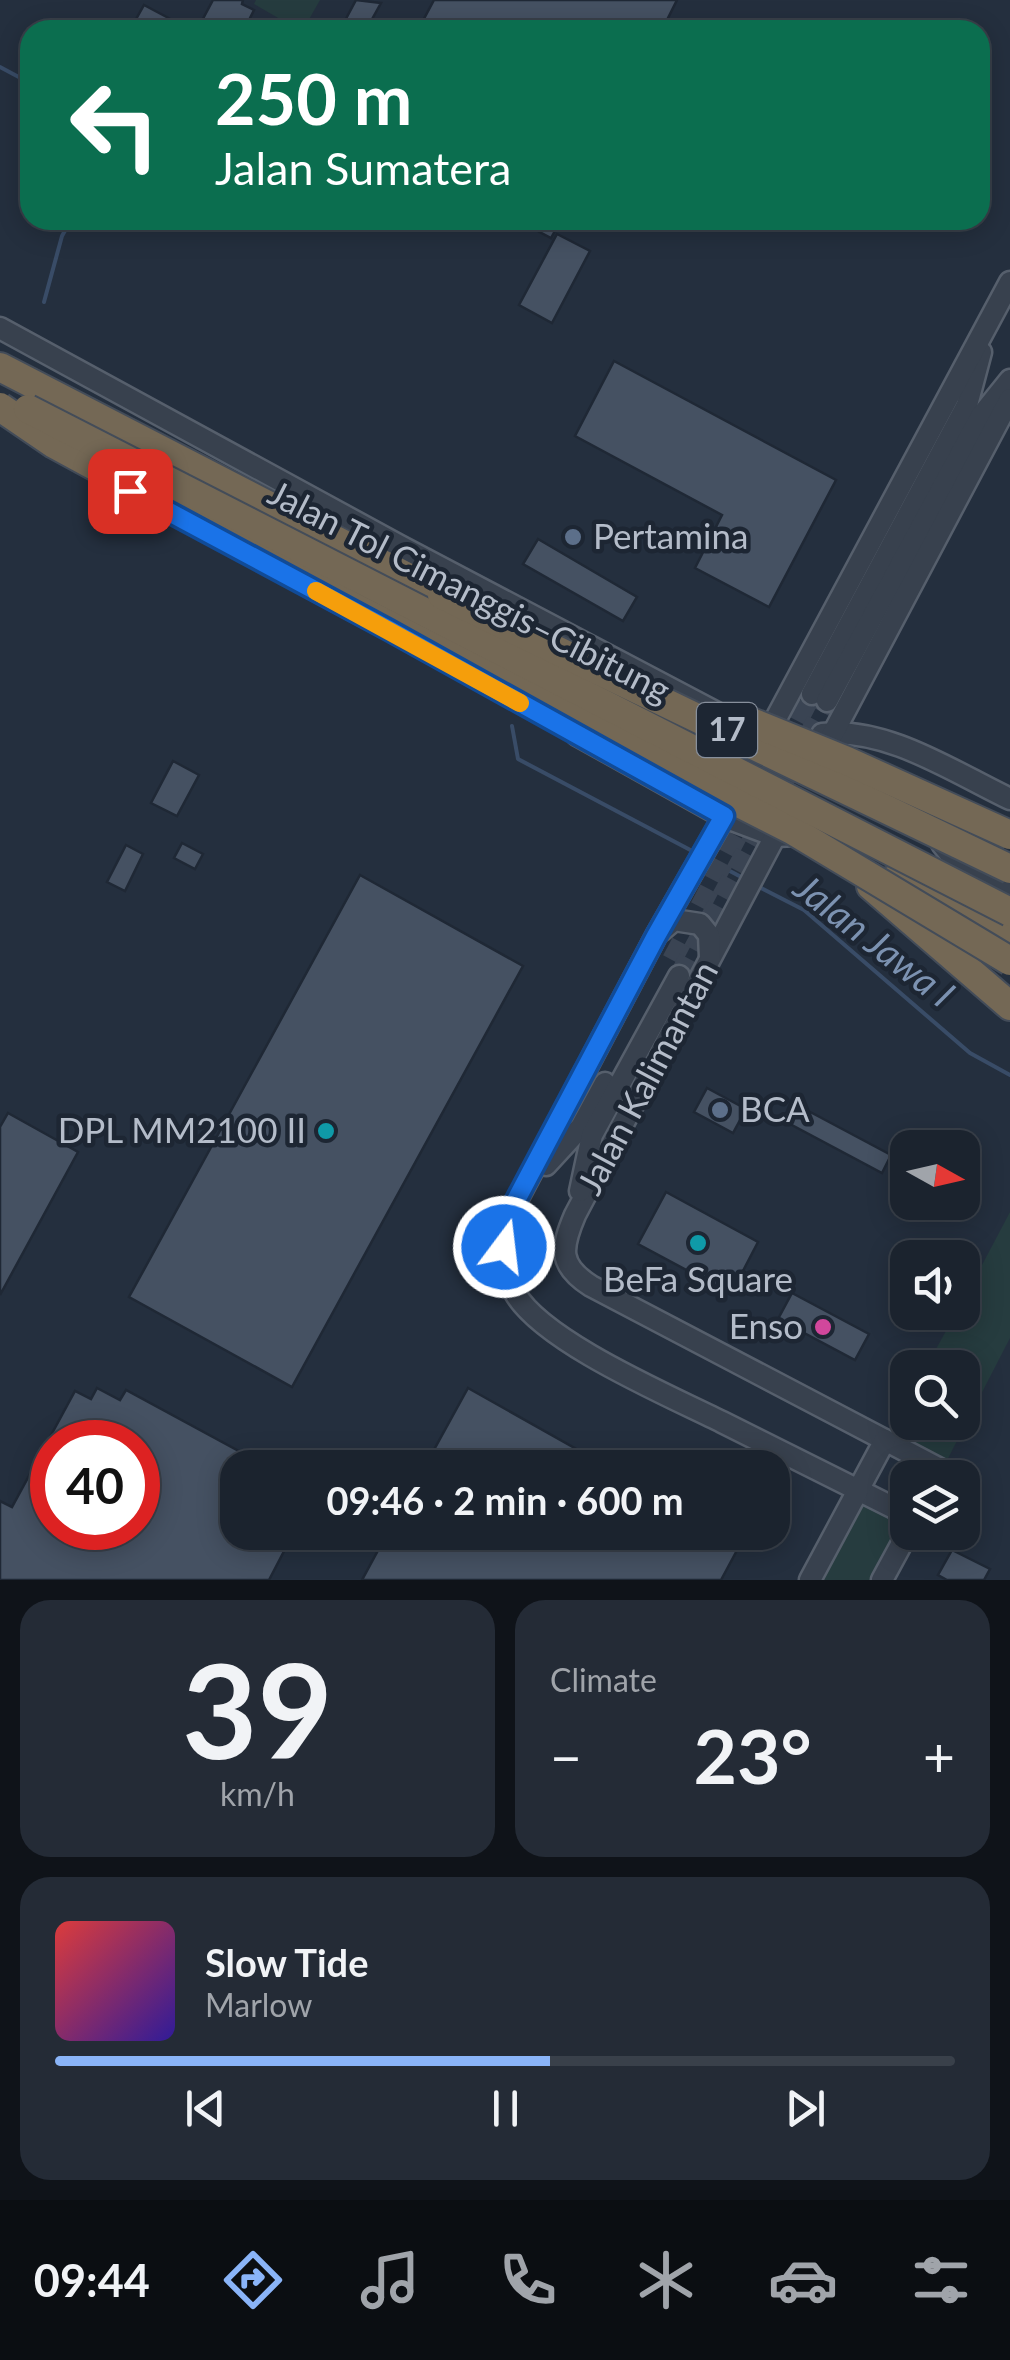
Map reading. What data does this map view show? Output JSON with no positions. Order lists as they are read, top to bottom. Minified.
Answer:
{"streets":{"highway":["Jalan Tol Cimanggis–Cibitung","17"],"street":["Jalan Kalimantan"]},"crossings":[["Jalan Tol Cimanggis–Cibitung","17"]],"water":["Jalan Jawa I"],"places":["Pertamina","BCA","DPL MM2100 II","BeFa Square","Enso"],"north":"right","page":{"turn":["250 m","Jalan Sumatera"],"limit":"40","trip":"09:46 · 2 min · 600 m","tile":[["39","km/h"],"Climate"],"heat":["−","23°","+"],"song":["Slow Tide","Marlow"],"tabs":"09:44"}}
